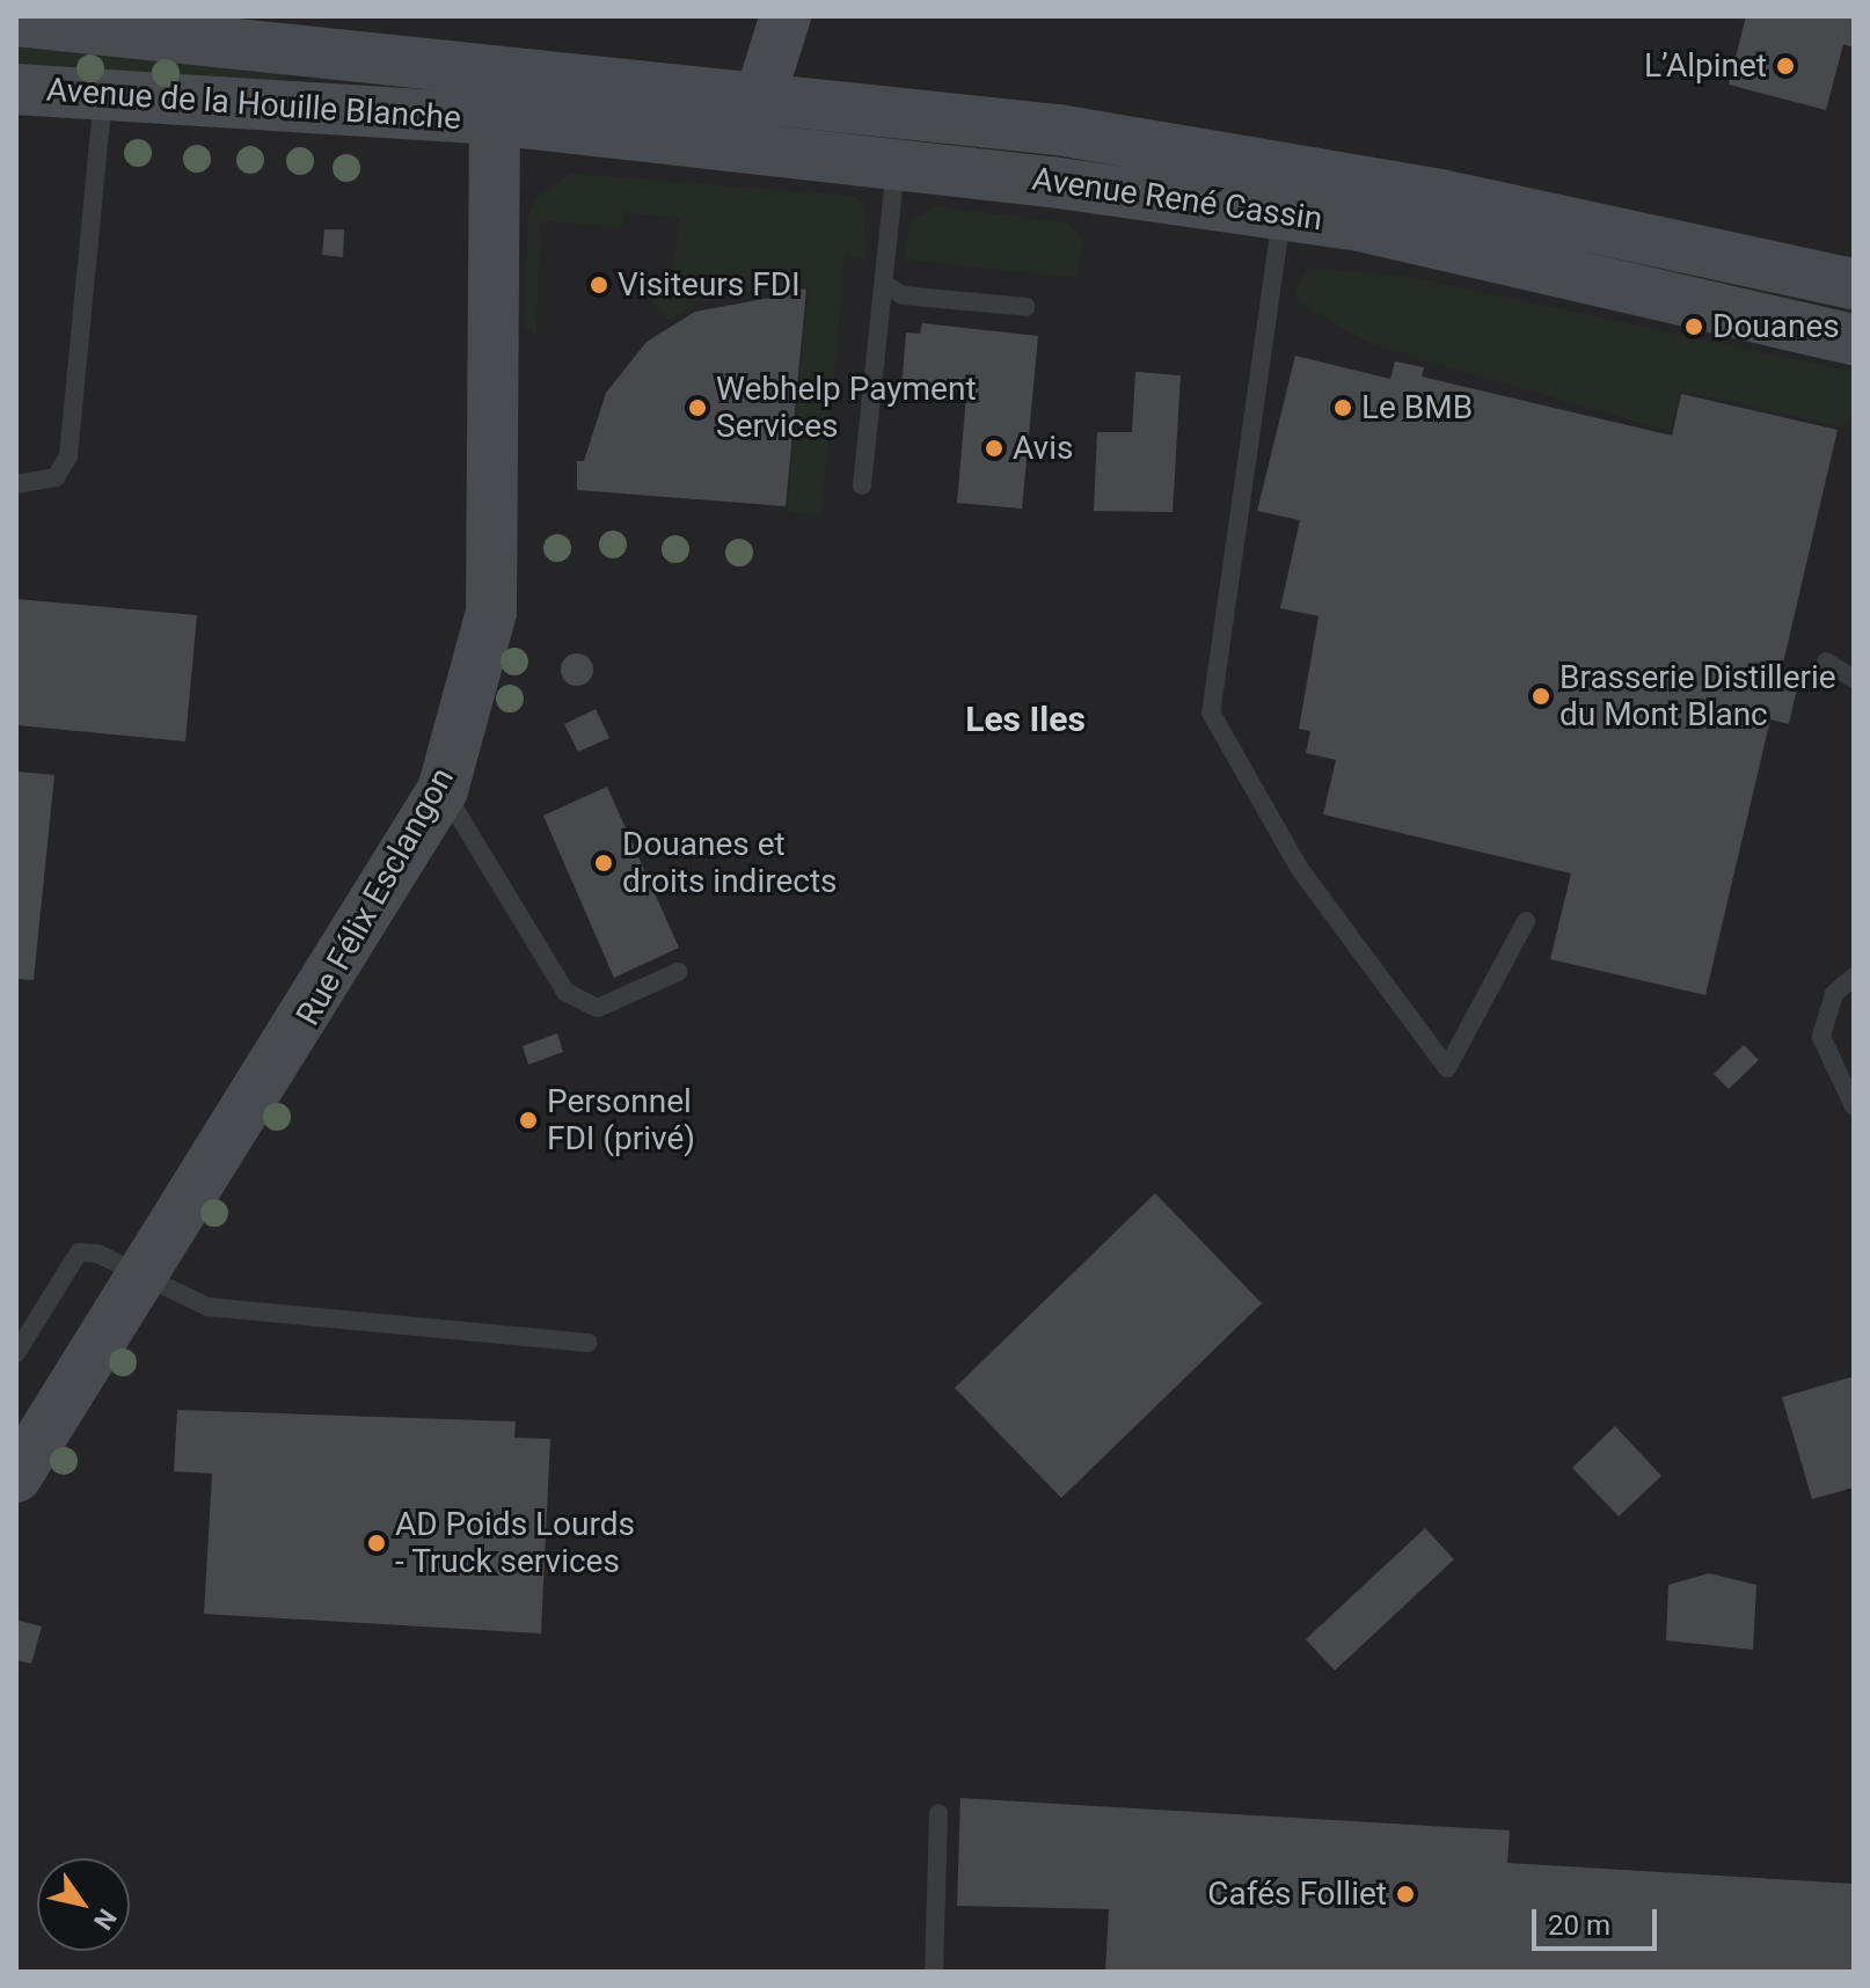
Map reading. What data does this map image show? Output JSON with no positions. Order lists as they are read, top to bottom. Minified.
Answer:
{"streets":{"main road":["Avenue de la Houille Blanche","Avenue René Cassin","Rue Félix Esclangon"]},"crossings":[["Avenue de la Houille Blanche","Avenue René Cassin"],["Avenue de la Houille Blanche","Rue Félix Esclangon"],["Avenue René Cassin","Rue Félix Esclangon"]],"districts":["Les Iles"],"places":["L’Alpinet","Visiteurs FDI","Douanes","Webhelp Payment Services","Le BMB","Avis","Brasserie Distillerie du Mont Blanc","Douanes et droits indirects","Personnel FDI (privé)","AD Poids Lourds - Truck services","Cafés Folliet"],"scale_bar":"20 m","north":"bottom right"}
